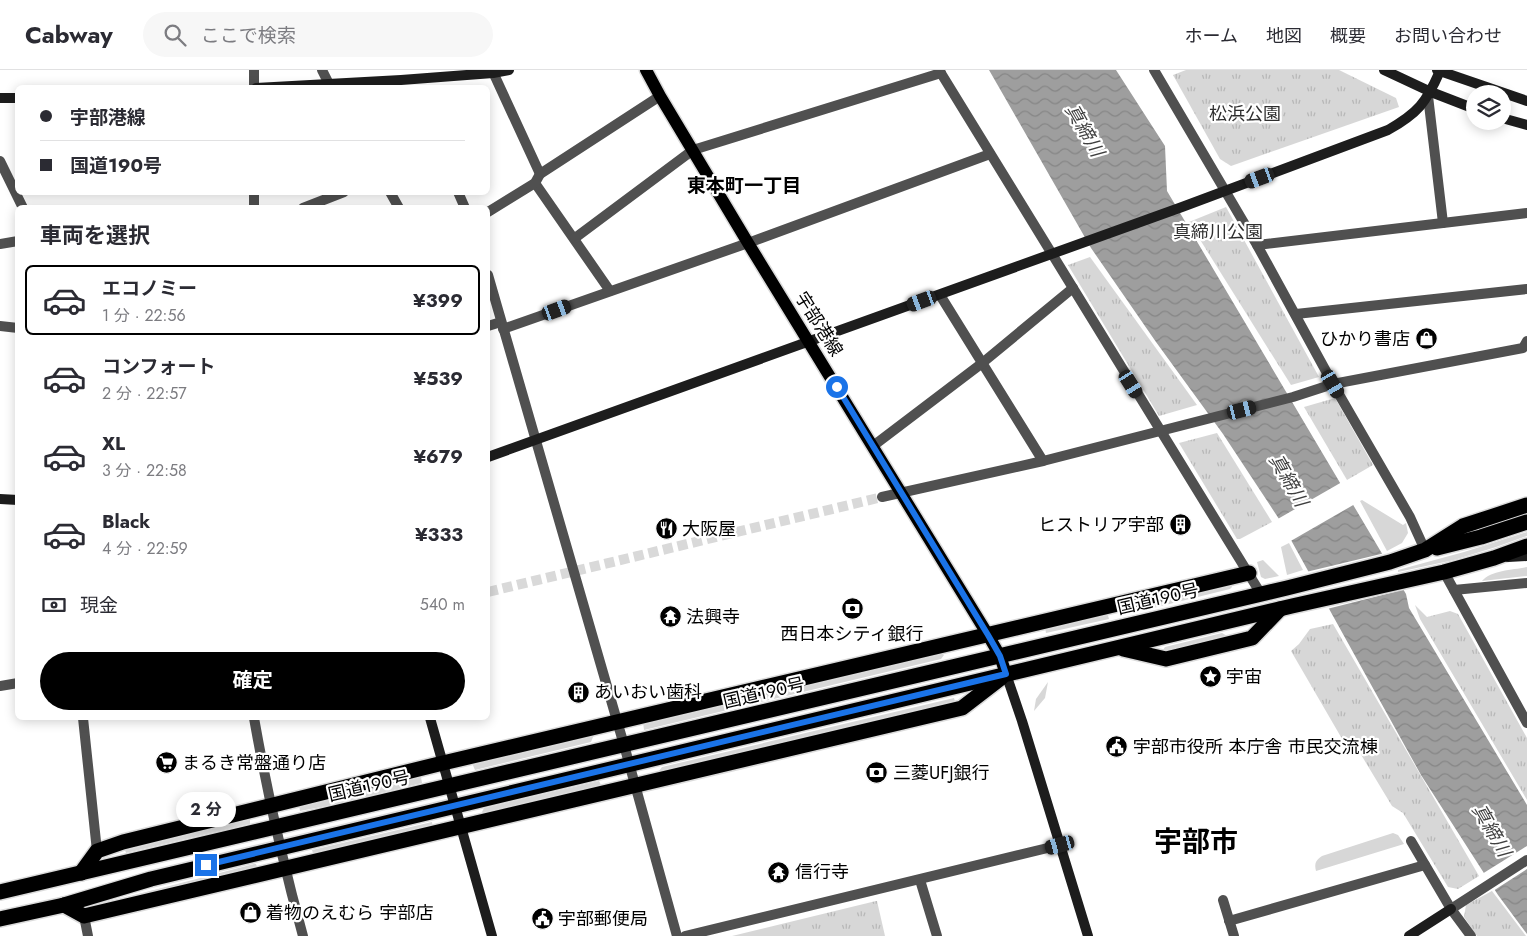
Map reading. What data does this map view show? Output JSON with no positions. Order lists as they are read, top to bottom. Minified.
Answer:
{"streets":{"highway":["国道190号"],"main road":["宇部港線"]},"crossings":[["宇部港線","国道190号"]],"districts":["東本町一丁目","宇部市"],"water":["真締川"],"parks":["松浜公園","真締川公園"],"places":{"shop":["ひかり書店","着物のえむら 宇部店"],"building":["ヒストリア宇部","あいおい歯科"],"restaurant":["大阪屋"],"bank":["西日本シティ銀行","三菱UFJ銀行"],"temple":["法興寺","信行寺"],"place":["宇宙"],"public building":["宇部市役所 本庁舎 市民交流棟","宇部郵便局"],"supermarket":["まるき常盤通り店"]},"page":{"header":"Cabway","search":"ここで検索","nav":["ホーム","地図","概要","お問い合わせ"],"banner":["宇部港線","国道190号"],"heading":"車両を選択","list":[{"name":"エコノミー","note":"1 分 · 22:56","value":"¥399"},{"name":"コンフォート","note":"2 分 · 22:57","value":"¥539"},{"name":"XL","note":"3 分 · 22:58","value":"¥679"},{"name":"Black","note":"4 分 · 22:59","value":"¥333"}],"pay":["現金","540 m"],"buttons":"確定","bubble":"2 分"}}
